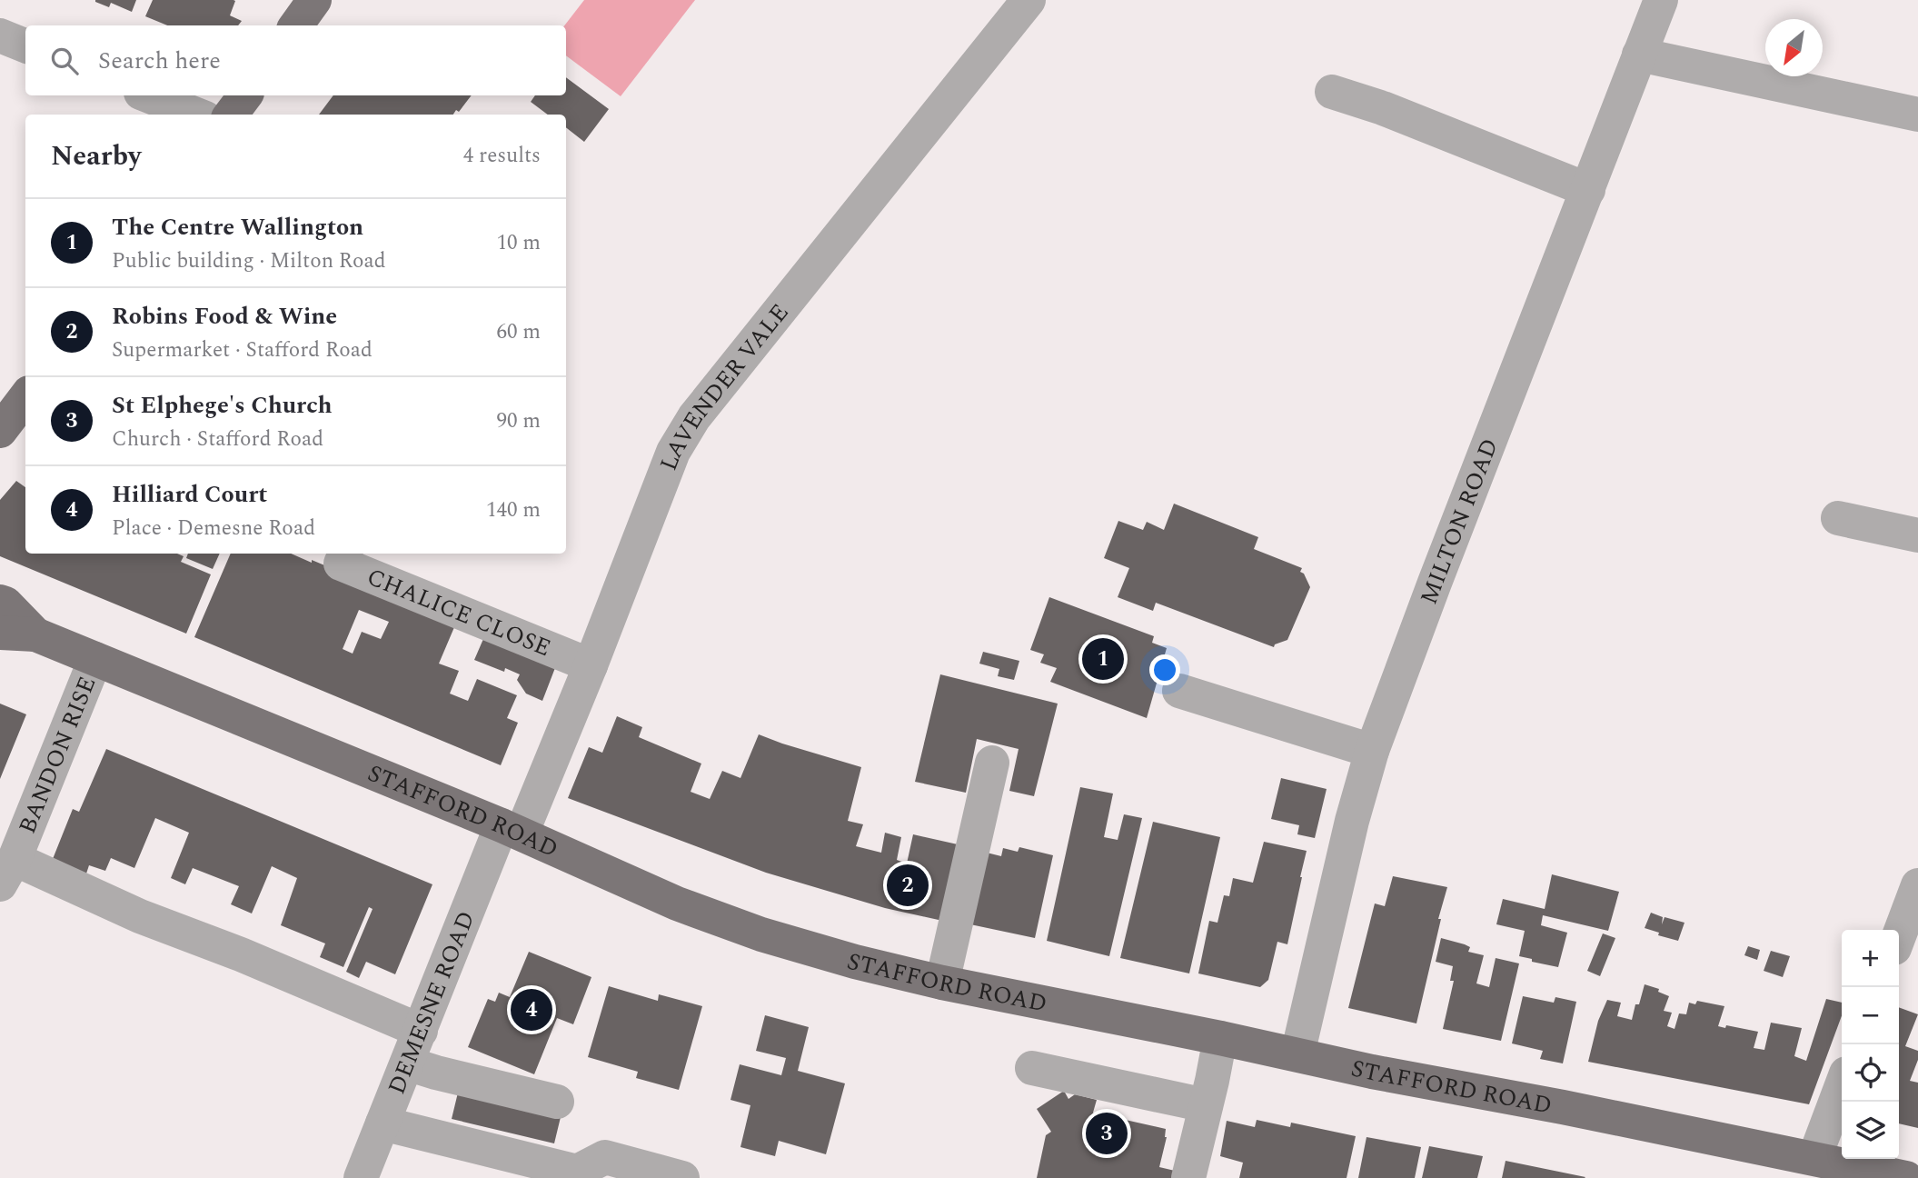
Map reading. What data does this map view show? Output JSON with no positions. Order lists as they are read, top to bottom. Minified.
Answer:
{"streets":{"main road":["STAFFORD ROAD"],"street":["LAVENDER VALE","MILTON ROAD","CHALICE CLOSE","BANDON RISE","DEMESNE ROAD"]},"crossings":[["LAVENDER VALE","CHALICE CLOSE"],["LAVENDER VALE","STAFFORD ROAD"],["LAVENDER VALE","DEMESNE ROAD"],["MILTON ROAD","STAFFORD ROAD"],["BANDON RISE","STAFFORD ROAD"],["STAFFORD ROAD","DEMESNE ROAD"]],"north":"bottom left","page":{"search":"Search here","heading":["Nearby","4 results"],"list":[{"mark":"1","name":"The Centre Wallington","note":"Public building · Milton Road","value":"10 m"},{"mark":"2","name":"Robins Food & Wine","note":"Supermarket · Stafford Road","value":"60 m"},{"mark":"3","name":"St Elphege's Church","note":"Church · Stafford Road","value":"90 m"},{"mark":"4","name":"Hilliard Court","note":"Place · Demesne Road","value":"140 m"}],"pins":["1","2","4","3"],"map_buttons":["+","−"]}}
